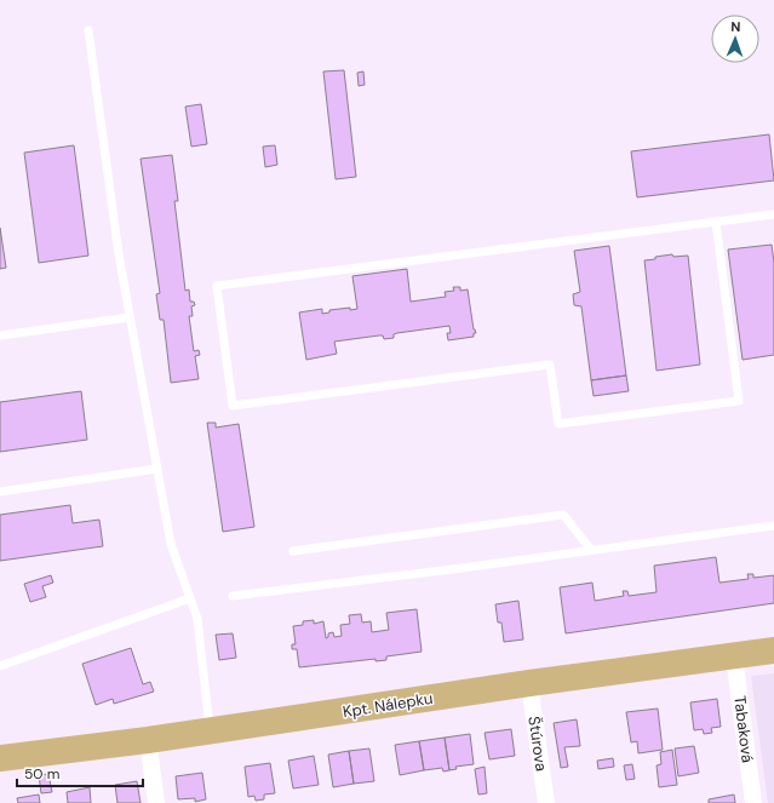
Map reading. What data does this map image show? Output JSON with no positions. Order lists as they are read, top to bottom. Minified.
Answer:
{"streets":{"main road":["Kpt. Nálepku"],"street":["Tabaková","Štúrova"]},"crossings":[["Kpt. Nálepku","Tabaková"],["Kpt. Nálepku","Štúrova"]],"scale_bar":"50 m","north":"top"}
